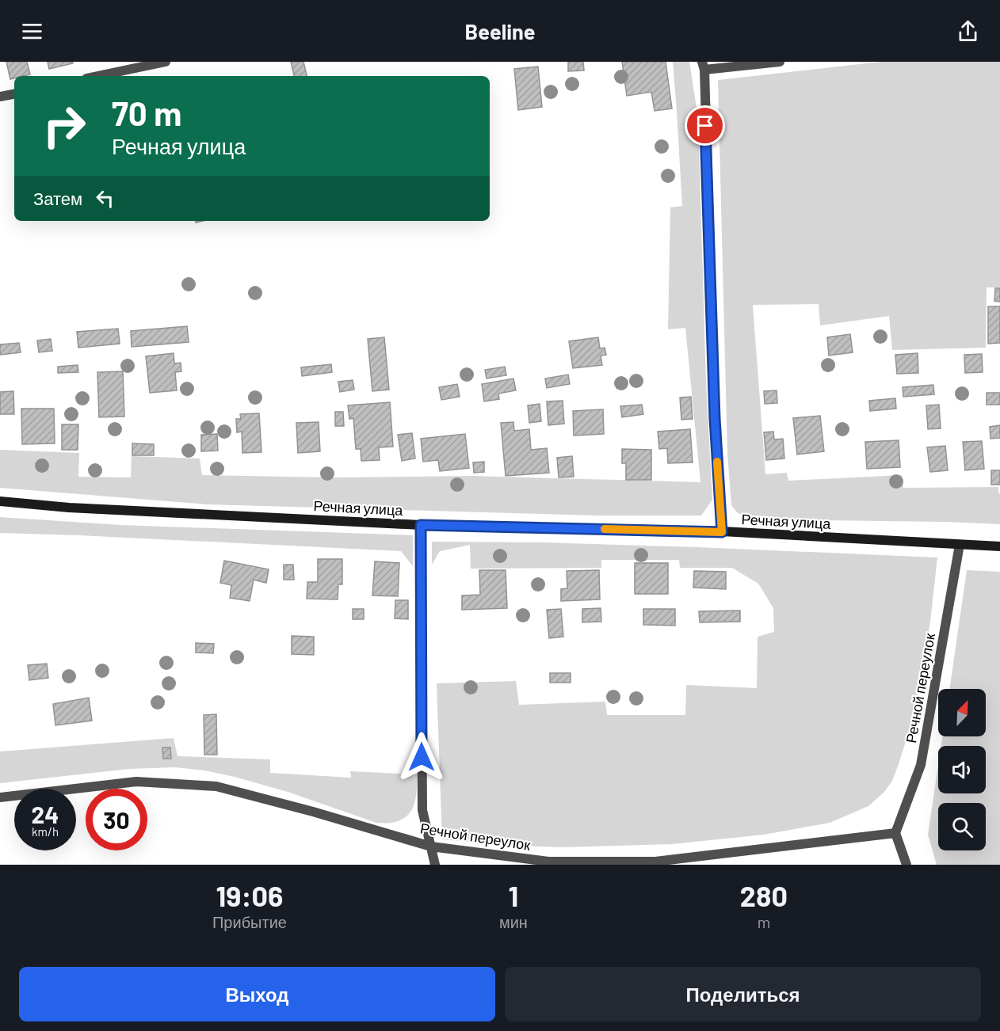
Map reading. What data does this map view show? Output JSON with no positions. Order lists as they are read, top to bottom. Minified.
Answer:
{"streets":{"street":["Речная улица","Речной переулок"]},"crossings":[["Речная улица","Речной переулок"]],"north":"top right","page":{"header":"Beeline","turn":["70 m","Речная улица"],"then":"Затем","speed":"24 km/h","limit":"30","eta":["19:06","Прибытие","1","мин","280","m"],"buttons":["Выход","Поделиться"]}}
